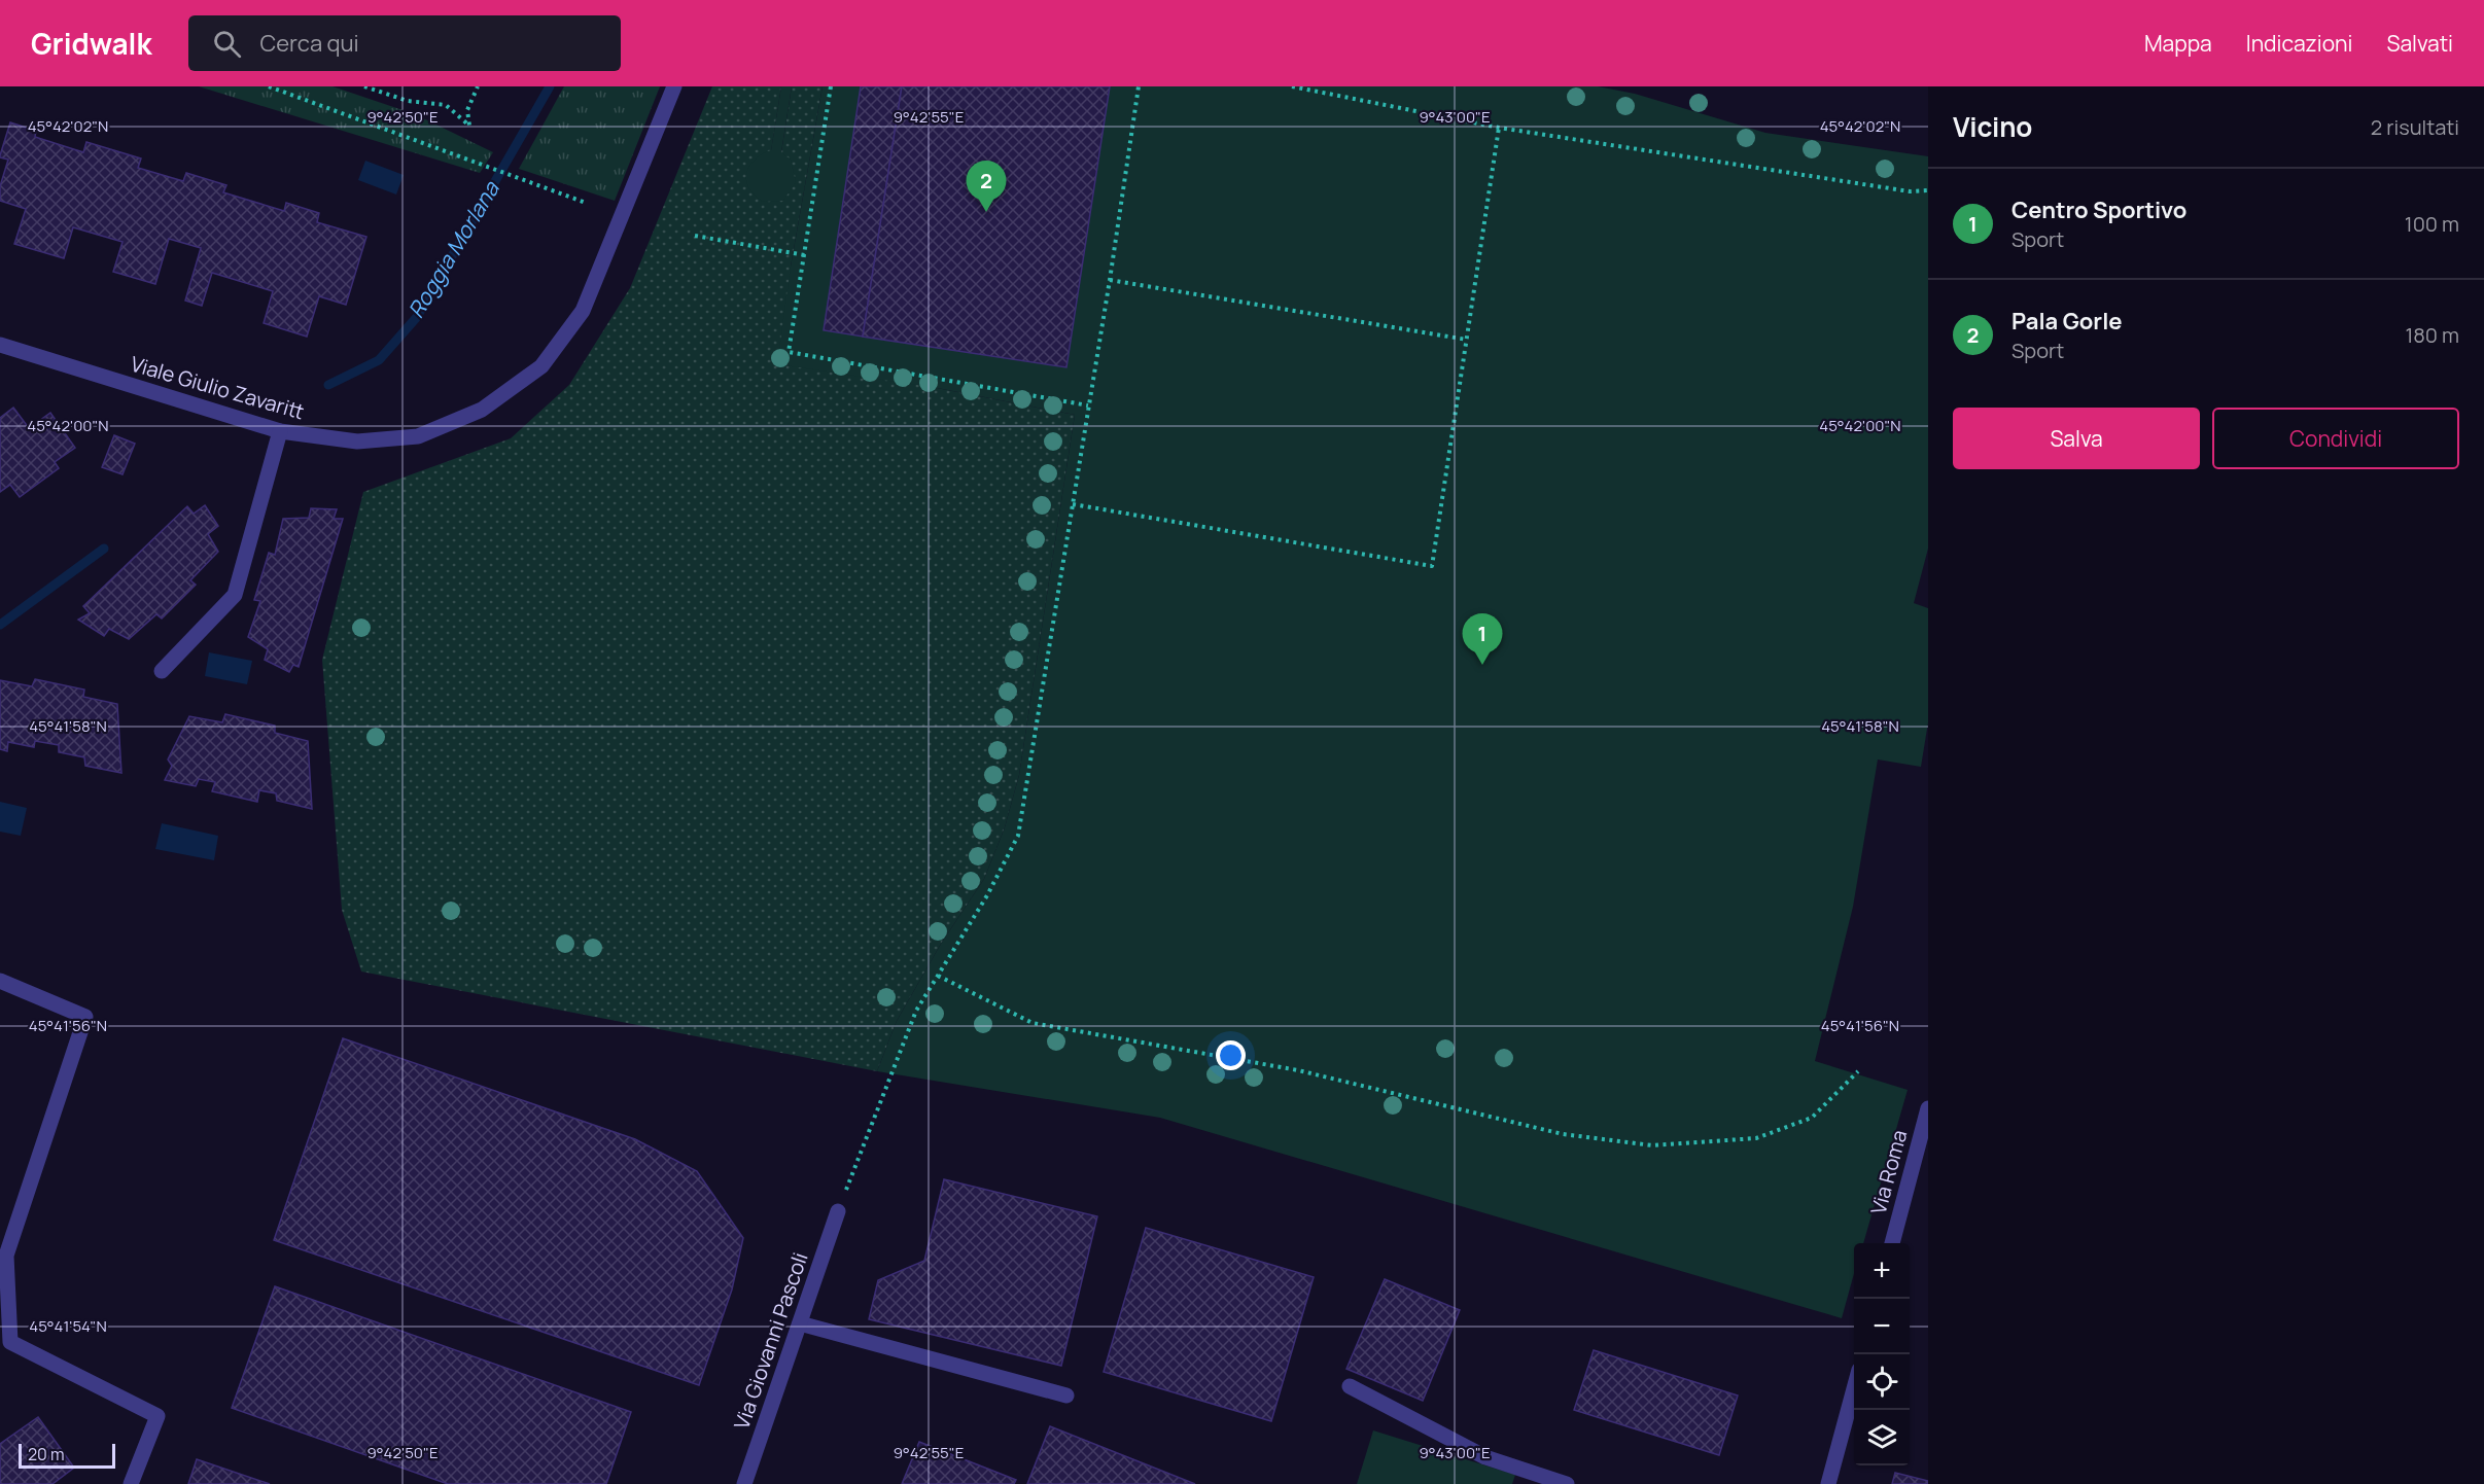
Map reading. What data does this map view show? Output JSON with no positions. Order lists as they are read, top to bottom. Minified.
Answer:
{"streets":{"street":["Viale Giulio Zavaritt","Via Roma","Via Giovanni Pascoli"]},"water":["Roggia Morlana"],"scale_bar":"20 m","page":{"header":"Gridwalk","search":"Cerca qui","nav":["Mappa","Indicazioni","Salvati"],"heading":["Vicino","2 risultati"],"pins":["2","1"],"list":[{"mark":"1","name":"Centro Sportivo","note":"Sport","value":"100 m"},{"mark":"2","name":"Pala Gorle","note":"Sport","value":"180 m"}],"buttons":["Salva","Condividi"],"map_buttons":["+","−"],"scale":"20 m"},"coordinates":["9°42'50\"E","9°42'55\"E","9°43'00\"E","45°42'02\"N","45°42'00\"N","45°41'58\"N","45°41'56\"N","45°41'54\"N"]}
